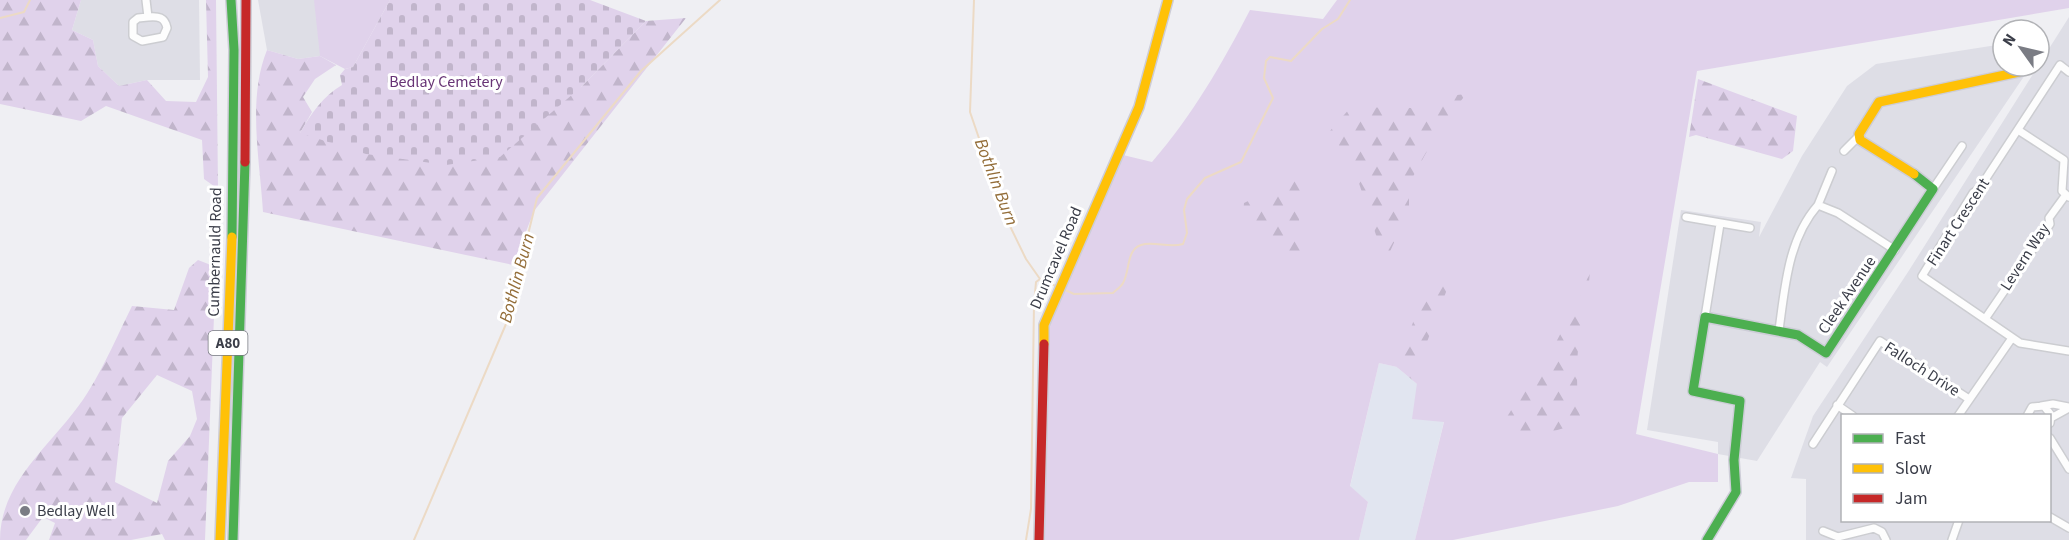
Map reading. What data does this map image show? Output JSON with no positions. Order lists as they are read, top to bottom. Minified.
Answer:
{"streets":{"street":["Finart Crescent","Cumbernauld Road","Levern Way","Drumcavel Road","Cleek Avenue","A80","Falloch Drive"]},"crossings":[["Finart Crescent","Levern Way"],["Finart Crescent","Falloch Drive"]],"water":["Bothlin Burn"],"parks":["Bedlay Cemetery"],"places":["Bedlay Well"],"legend":["Fast","Slow","Jam"],"north":"top left"}
